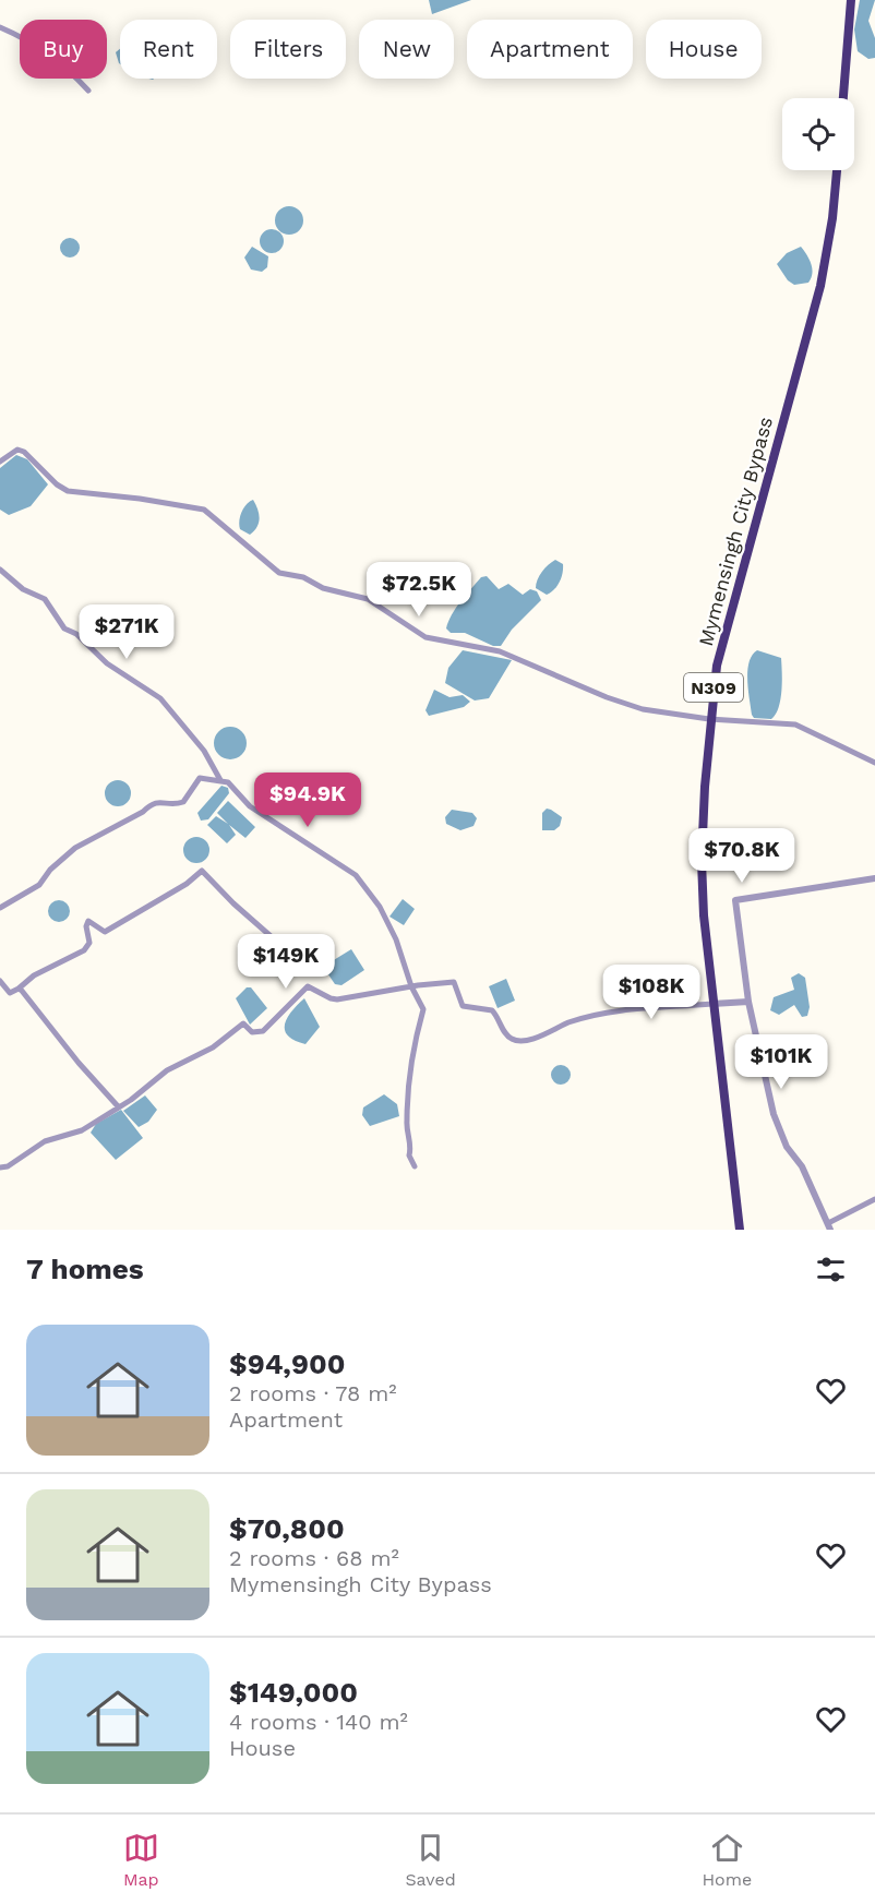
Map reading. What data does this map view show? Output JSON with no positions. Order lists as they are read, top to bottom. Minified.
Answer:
{"streets":{"highway":["Mymensingh City Bypass","N309"]},"page":{"chip":["Buy","Rent","Filters","New","Apartment","House"],"price":["$72.5K","$271K","$94.9K","$70.8K","$149K","$108K","$101K"],"heading":"7 homes","list":[{"name":"$94,900","note":"2 rooms · 78 m² · Apartment"},{"name":"$70,800","note":"2 rooms · 68 m² · Mymensingh City Bypass"},{"name":"$149,000","note":"4 rooms · 140 m² · House"}],"tabs":["Map","Saved","Home"]}}
